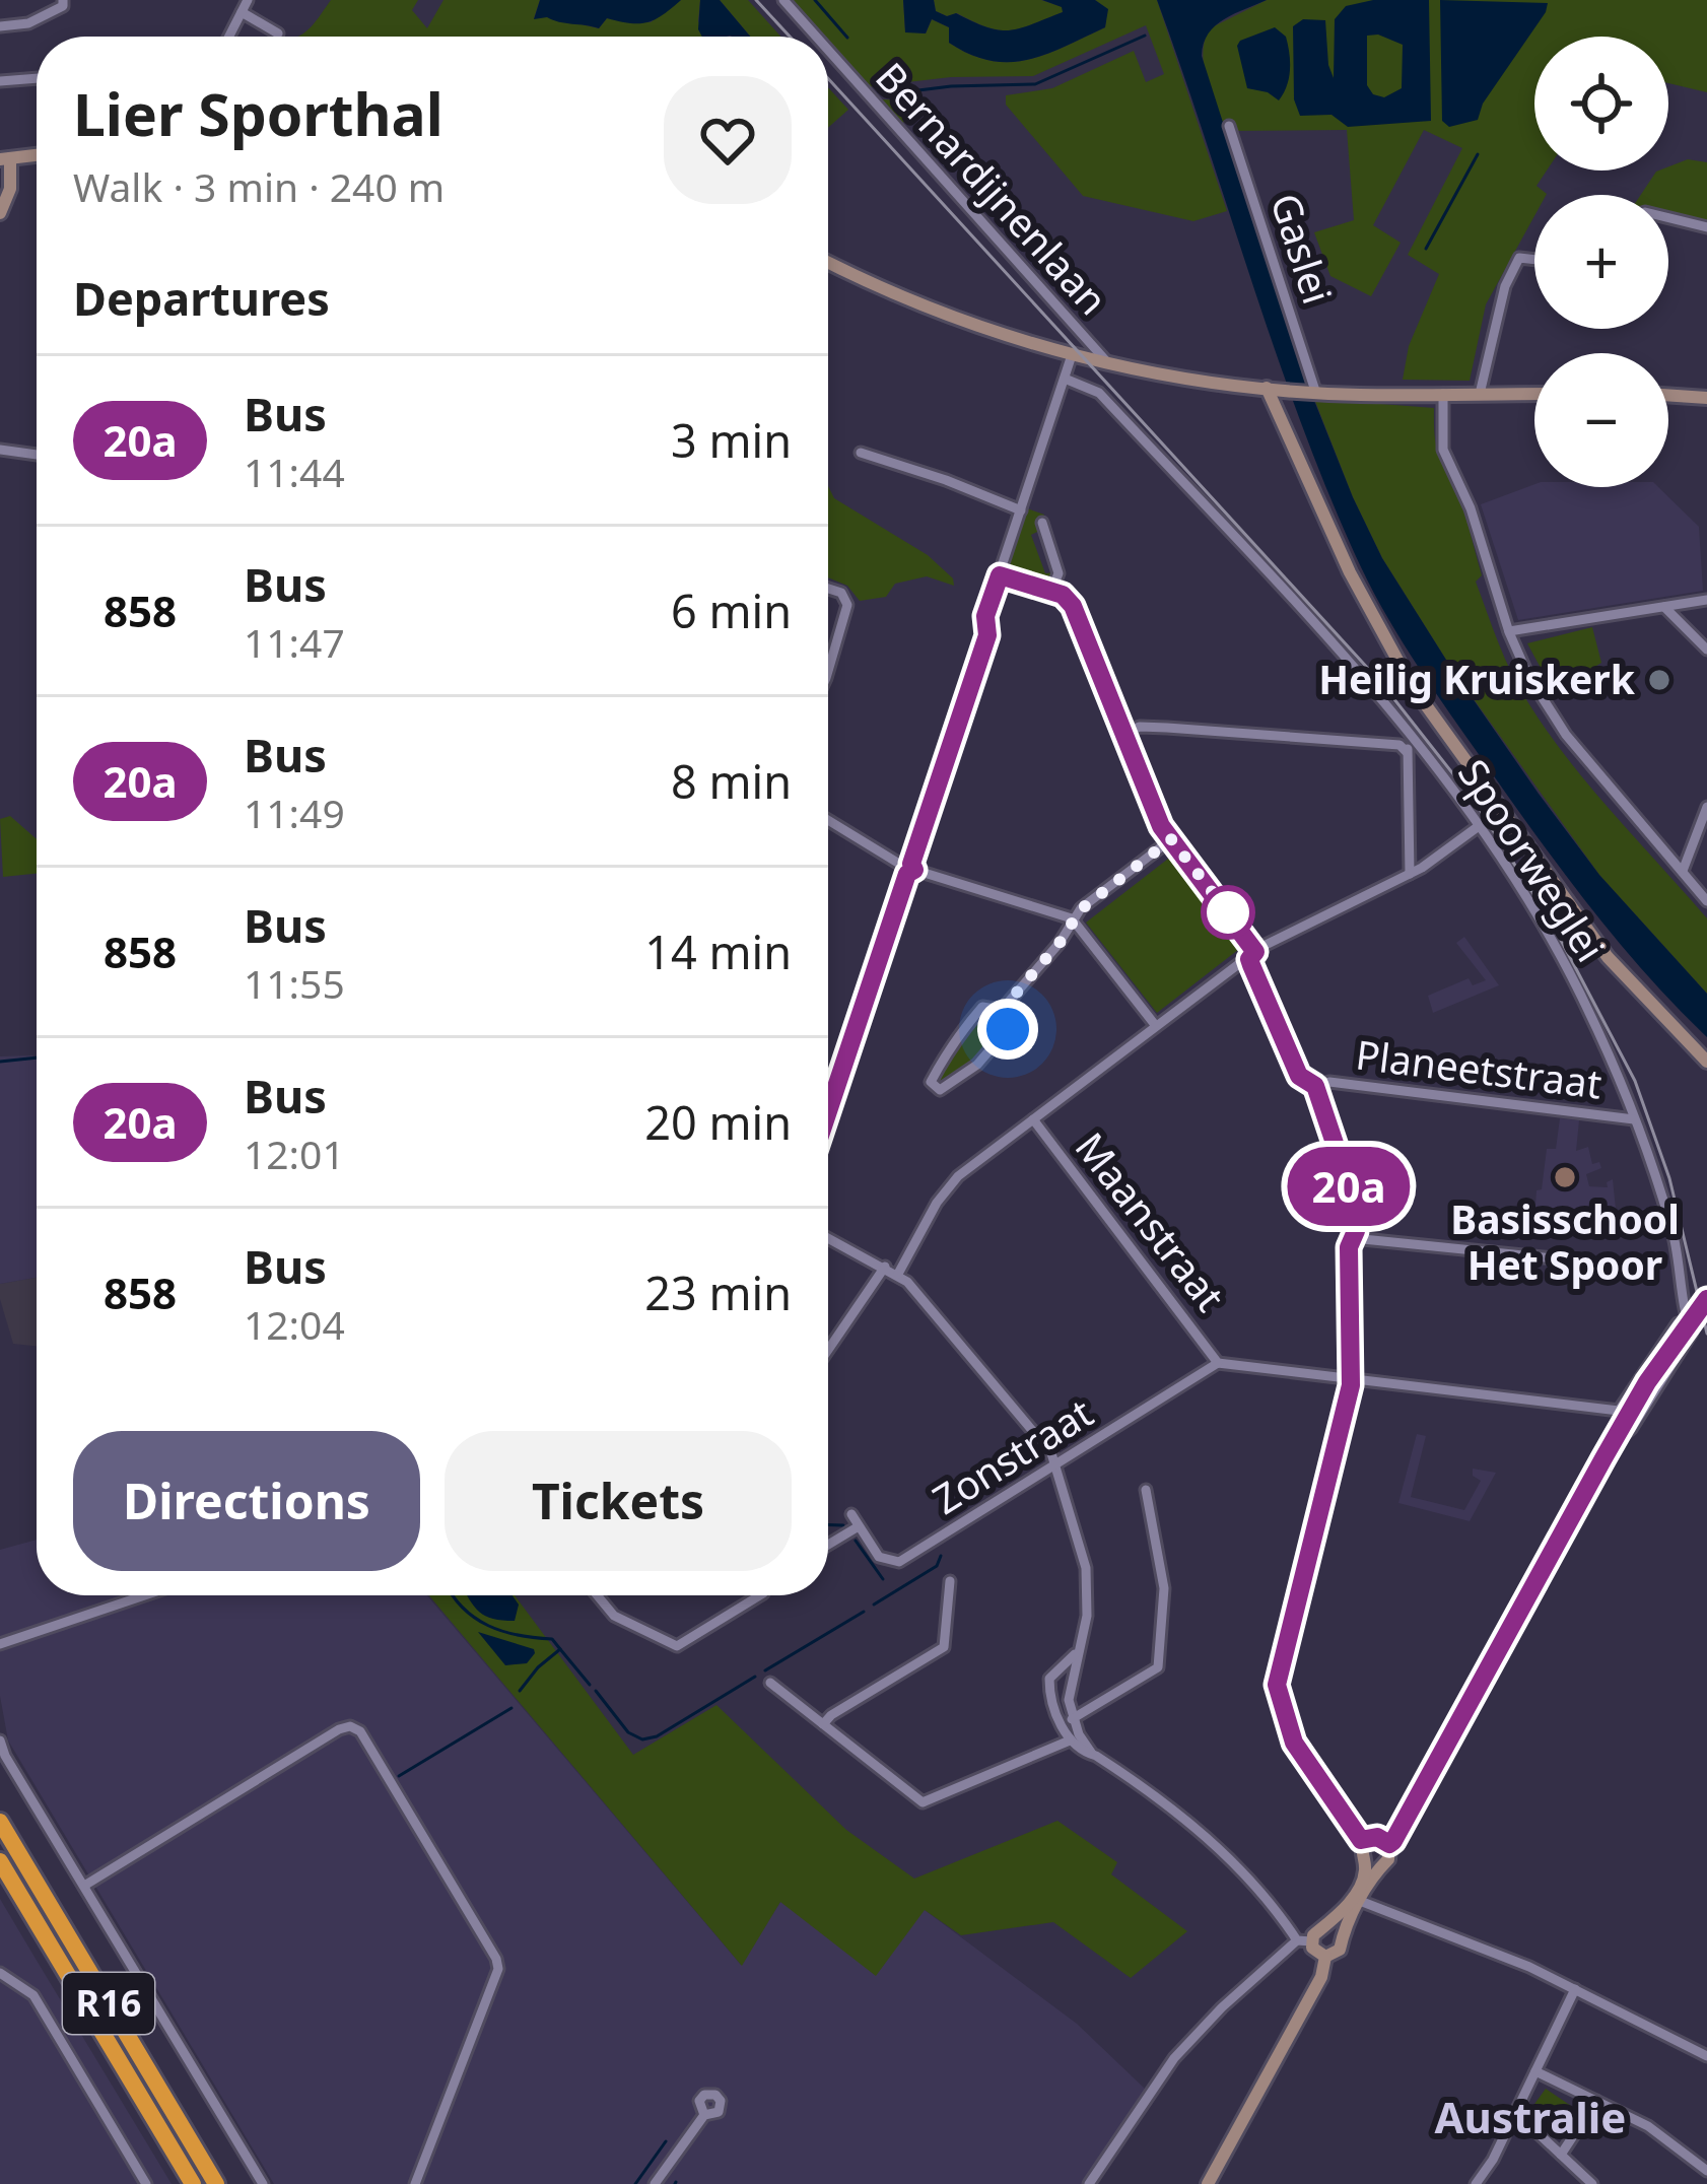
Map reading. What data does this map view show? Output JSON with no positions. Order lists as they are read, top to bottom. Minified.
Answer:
{"streets":{"highway":["R16"],"street":["Bernardijnenlaan","Gaslei","Spoorweglei","Planeetstraat","Maanstraat","Zonstraat"]},"crossings":[["Spoorweglei","Planeetstraat"],["Maanstraat","Zonstraat"]],"districts":["Australie"],"places":["Heilig Kruiskerk","Basisschool Het Spoor"],"lines":["bus line 20a"],"page":{"on_map":"20a","map_buttons":["+","−"],"heading":[["Lier Sporthal","Walk · 3 min · 240 m"],"Departures"],"list":[{"mark":"20a","name":"Bus","note":"11:44","value":"3 min"},{"mark":"858","name":"Bus","note":"11:47","value":"6 min"},{"mark":"20a","name":"Bus","note":"11:49","value":"8 min"},{"mark":"858","name":"Bus","note":"11:55","value":"14 min"},{"mark":"20a","name":"Bus","note":"12:01","value":"20 min"},{"mark":"858","name":"Bus","note":"12:04","value":"23 min"}],"buttons":["Directions","Tickets"]}}
